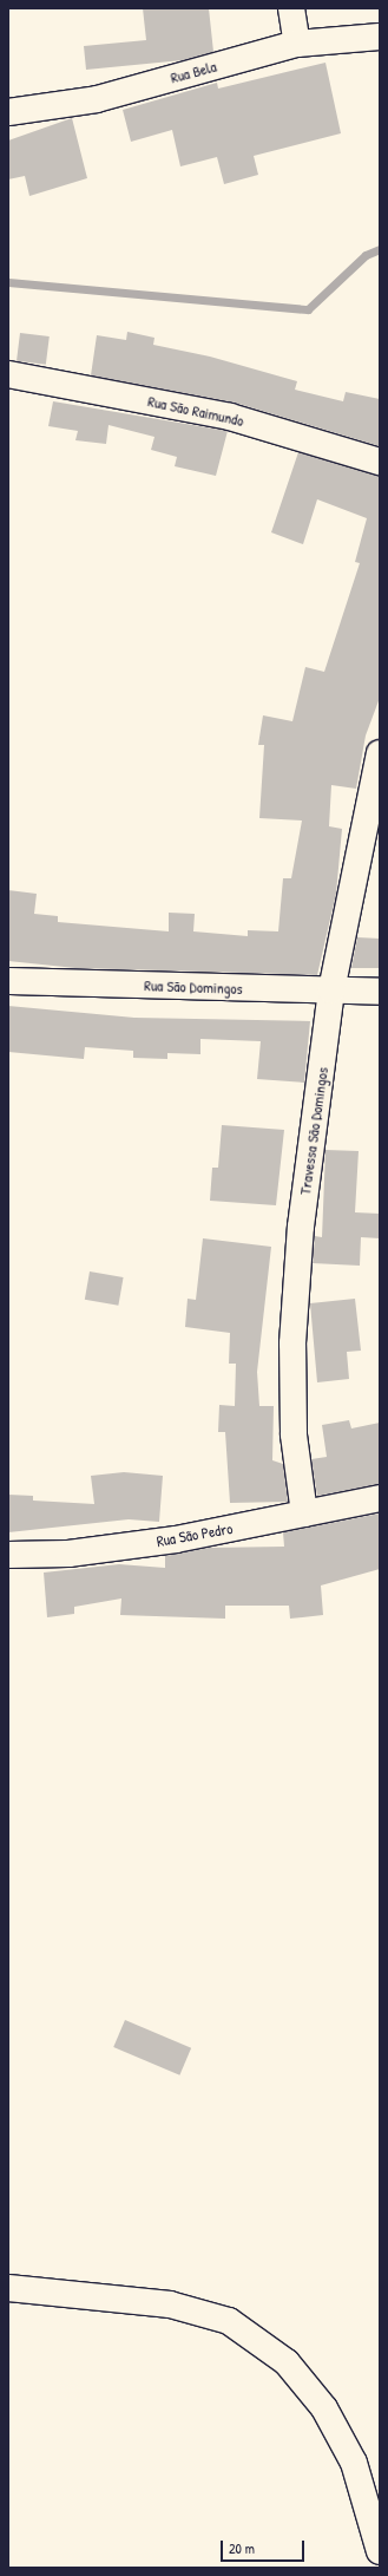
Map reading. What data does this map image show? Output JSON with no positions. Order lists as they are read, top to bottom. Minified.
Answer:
{"streets":{"street":["Rua Bela","Rua São Raimundo","Rua São Domingos","Travessa São Domingos","Rua São Pedro"]},"crossings":[["Rua São Domingos","Travessa São Domingos"],["Travessa São Domingos","Rua São Pedro"]],"scale_bar":"20 m"}
